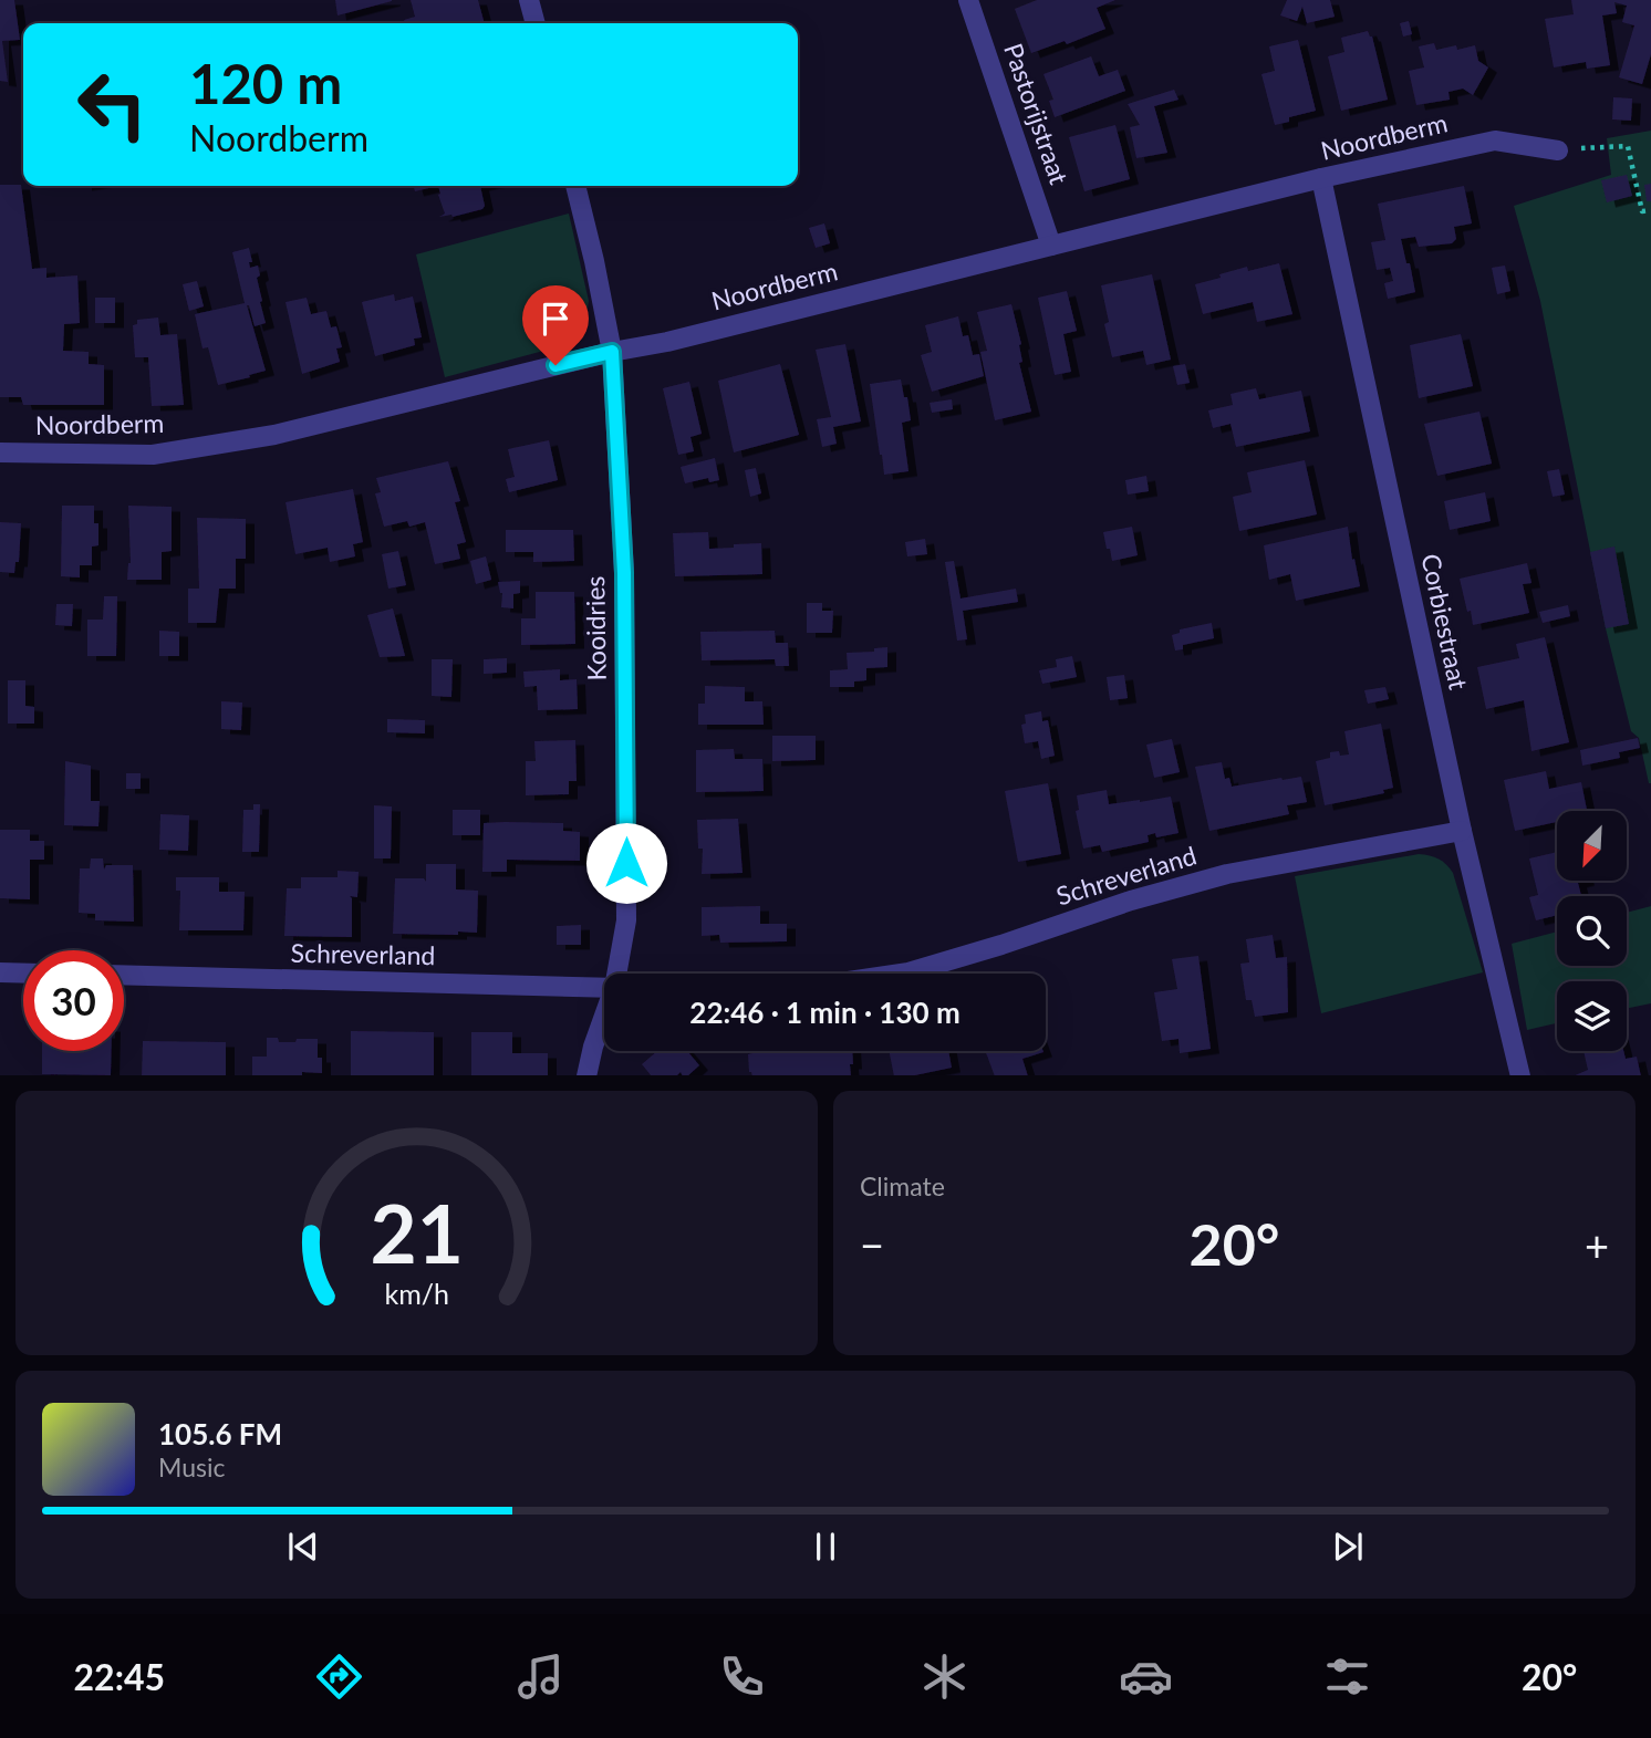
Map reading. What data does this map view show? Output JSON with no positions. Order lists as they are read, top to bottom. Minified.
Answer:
{"streets":{"street":["Pastorijstraat","Noordberm","Corbiestraat","Kooidries","Schreverland"]},"crossings":[["Pastorijstraat","Noordberm"],["Noordberm","Corbiestraat"],["Noordberm","Kooidries"],["Corbiestraat","Schreverland"]],"north":"bottom left","page":{"turn":["120 m","Noordberm"],"limit":"30","trip":"22:46 · 1 min · 130 m","tile":"Climate","heat":["−","20°","+"],"song":["105.6 FM","Music"],"tabs":["22:45","20°"],"gauge":["21","km/h"]}}
